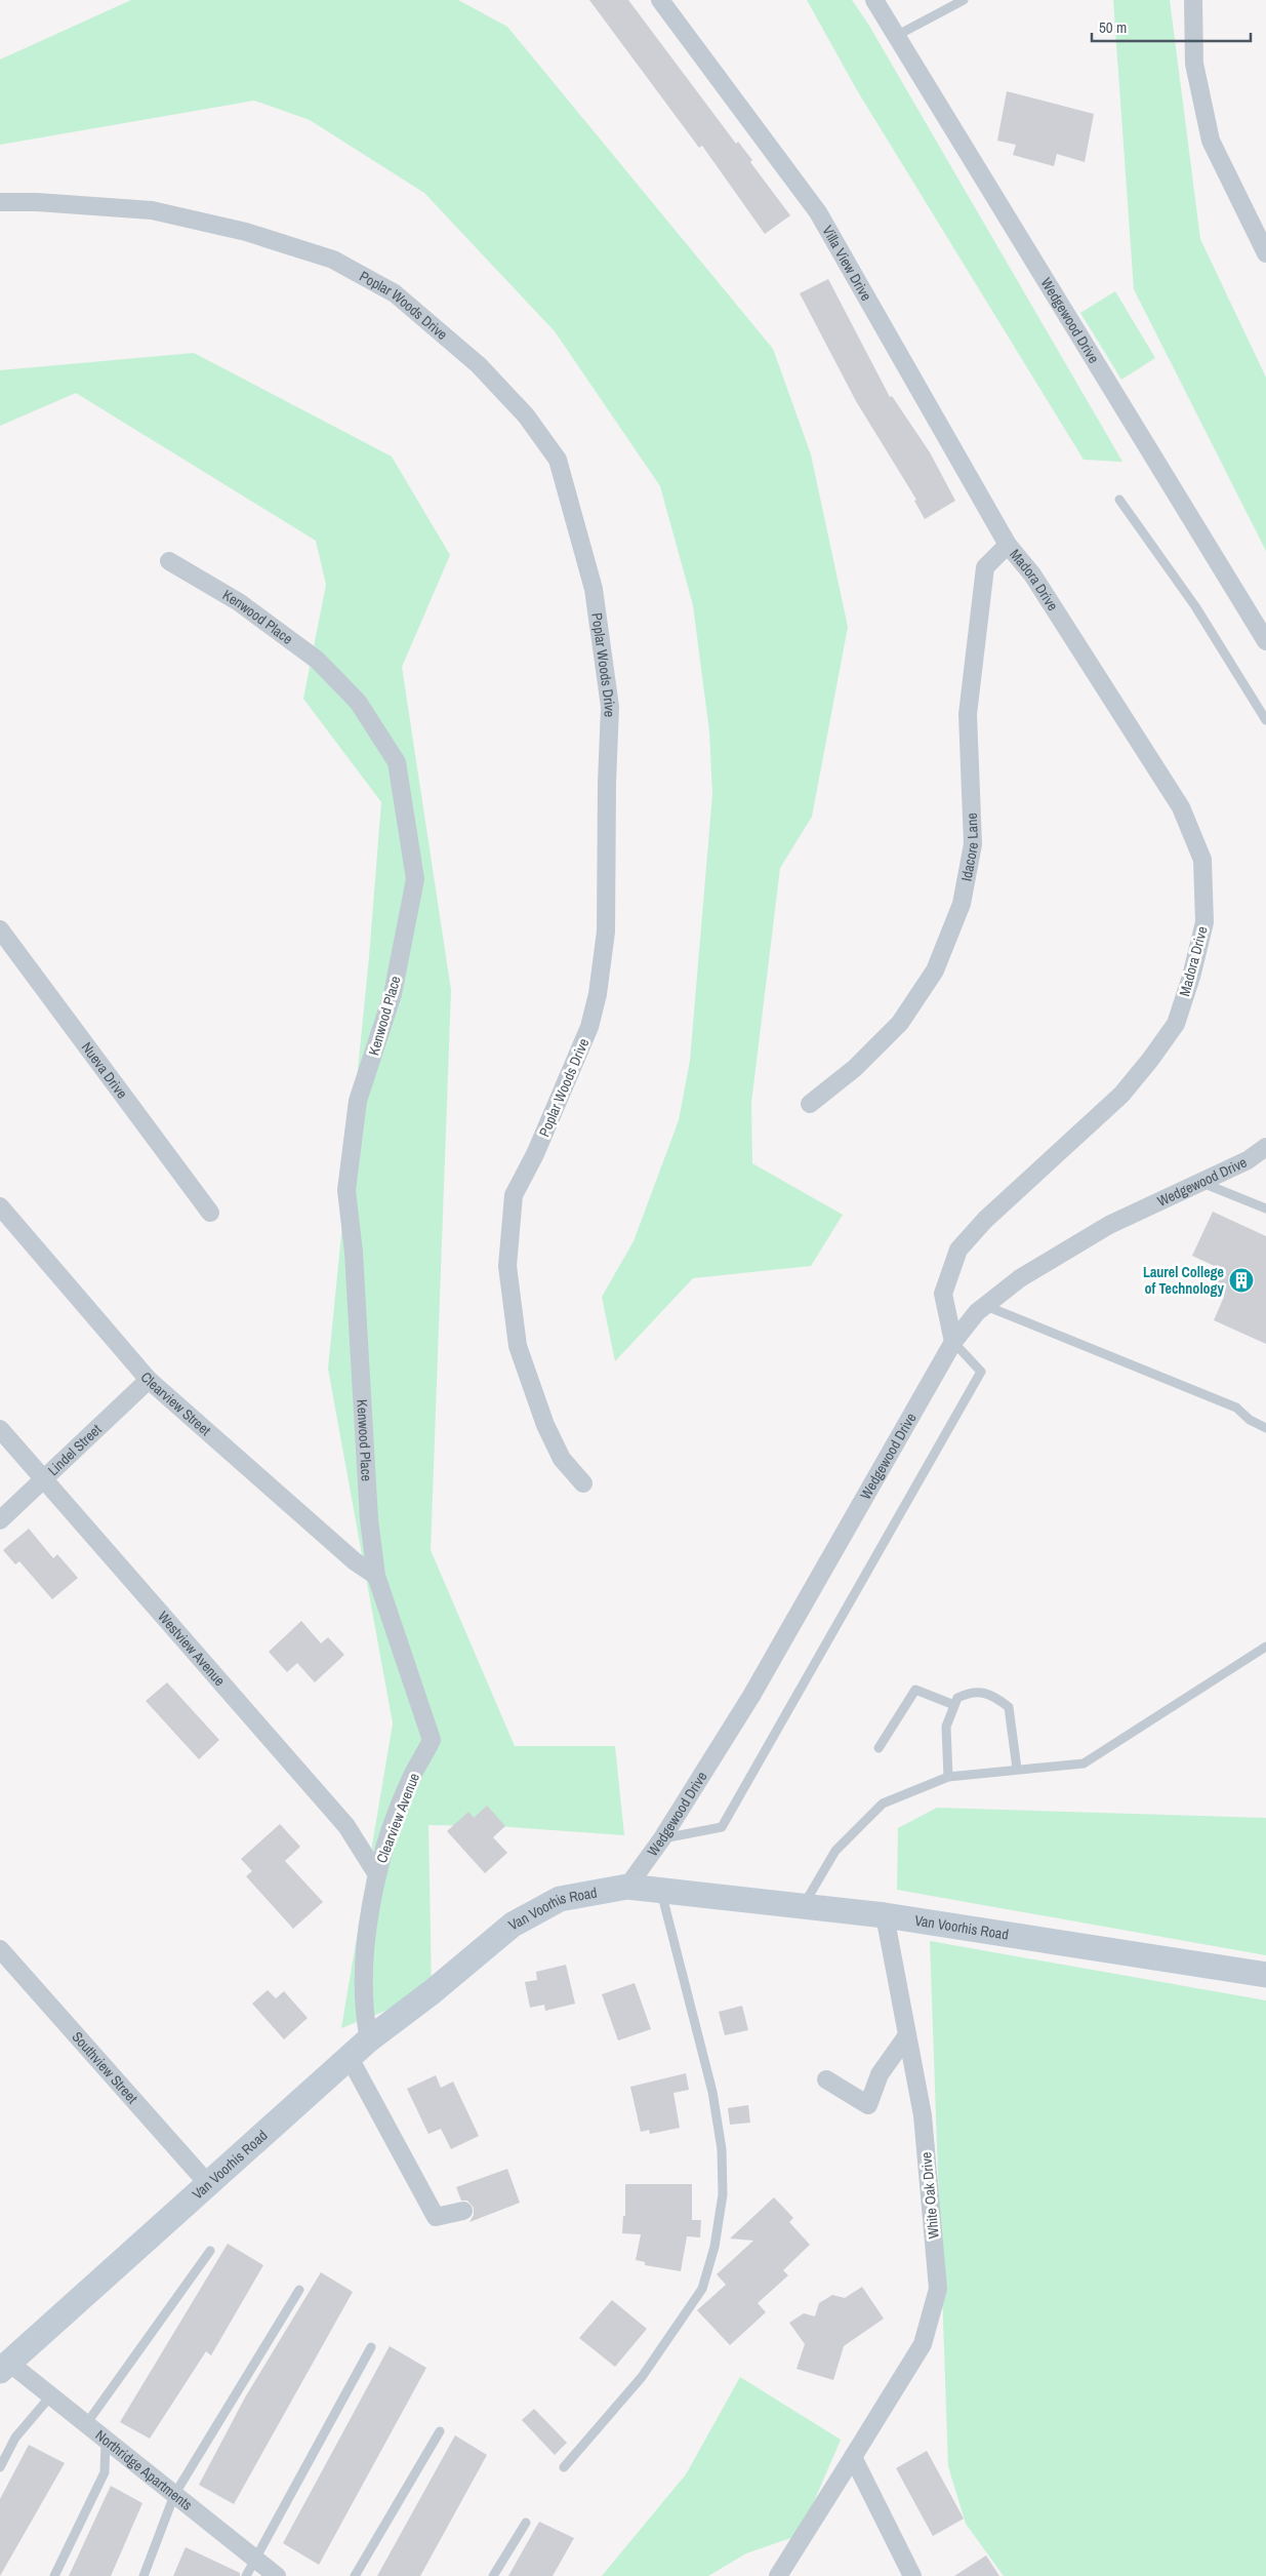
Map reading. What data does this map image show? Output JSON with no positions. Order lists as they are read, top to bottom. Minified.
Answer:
{"streets":{"street":["Villa View Drive","Poplar Woods Drive","Wedgewood Drive","Madora Drive","Kenwood Place","Idacore Lane","Nueva Drive","Clearview Street","Lindel Street","Westview Avenue","Clearview Avenue","Van Voorhis Road","Southview Street","White Oak Drive","Northridge Apartments"]},"crossings":[["Villa View Drive","Madora Drive"],["Villa View Drive","Idacore Lane"],["Wedgewood Drive","Madora Drive"],["Wedgewood Drive","Van Voorhis Road"],["Madora Drive","Idacore Lane"],["Kenwood Place","Clearview Street"],["Kenwood Place","Clearview Avenue"],["Clearview Street","Lindel Street"],["Clearview Street","Clearview Avenue"],["Lindel Street","Westview Avenue"],["Westview Avenue","Clearview Avenue"],["Clearview Avenue","Van Voorhis Road"],["Van Voorhis Road","Southview Street"],["Van Voorhis Road","White Oak Drive"],["Van Voorhis Road","Northridge Apartments"]],"places":{"building":["Laurel College of Technology"]},"scale_bar":"50 m"}
